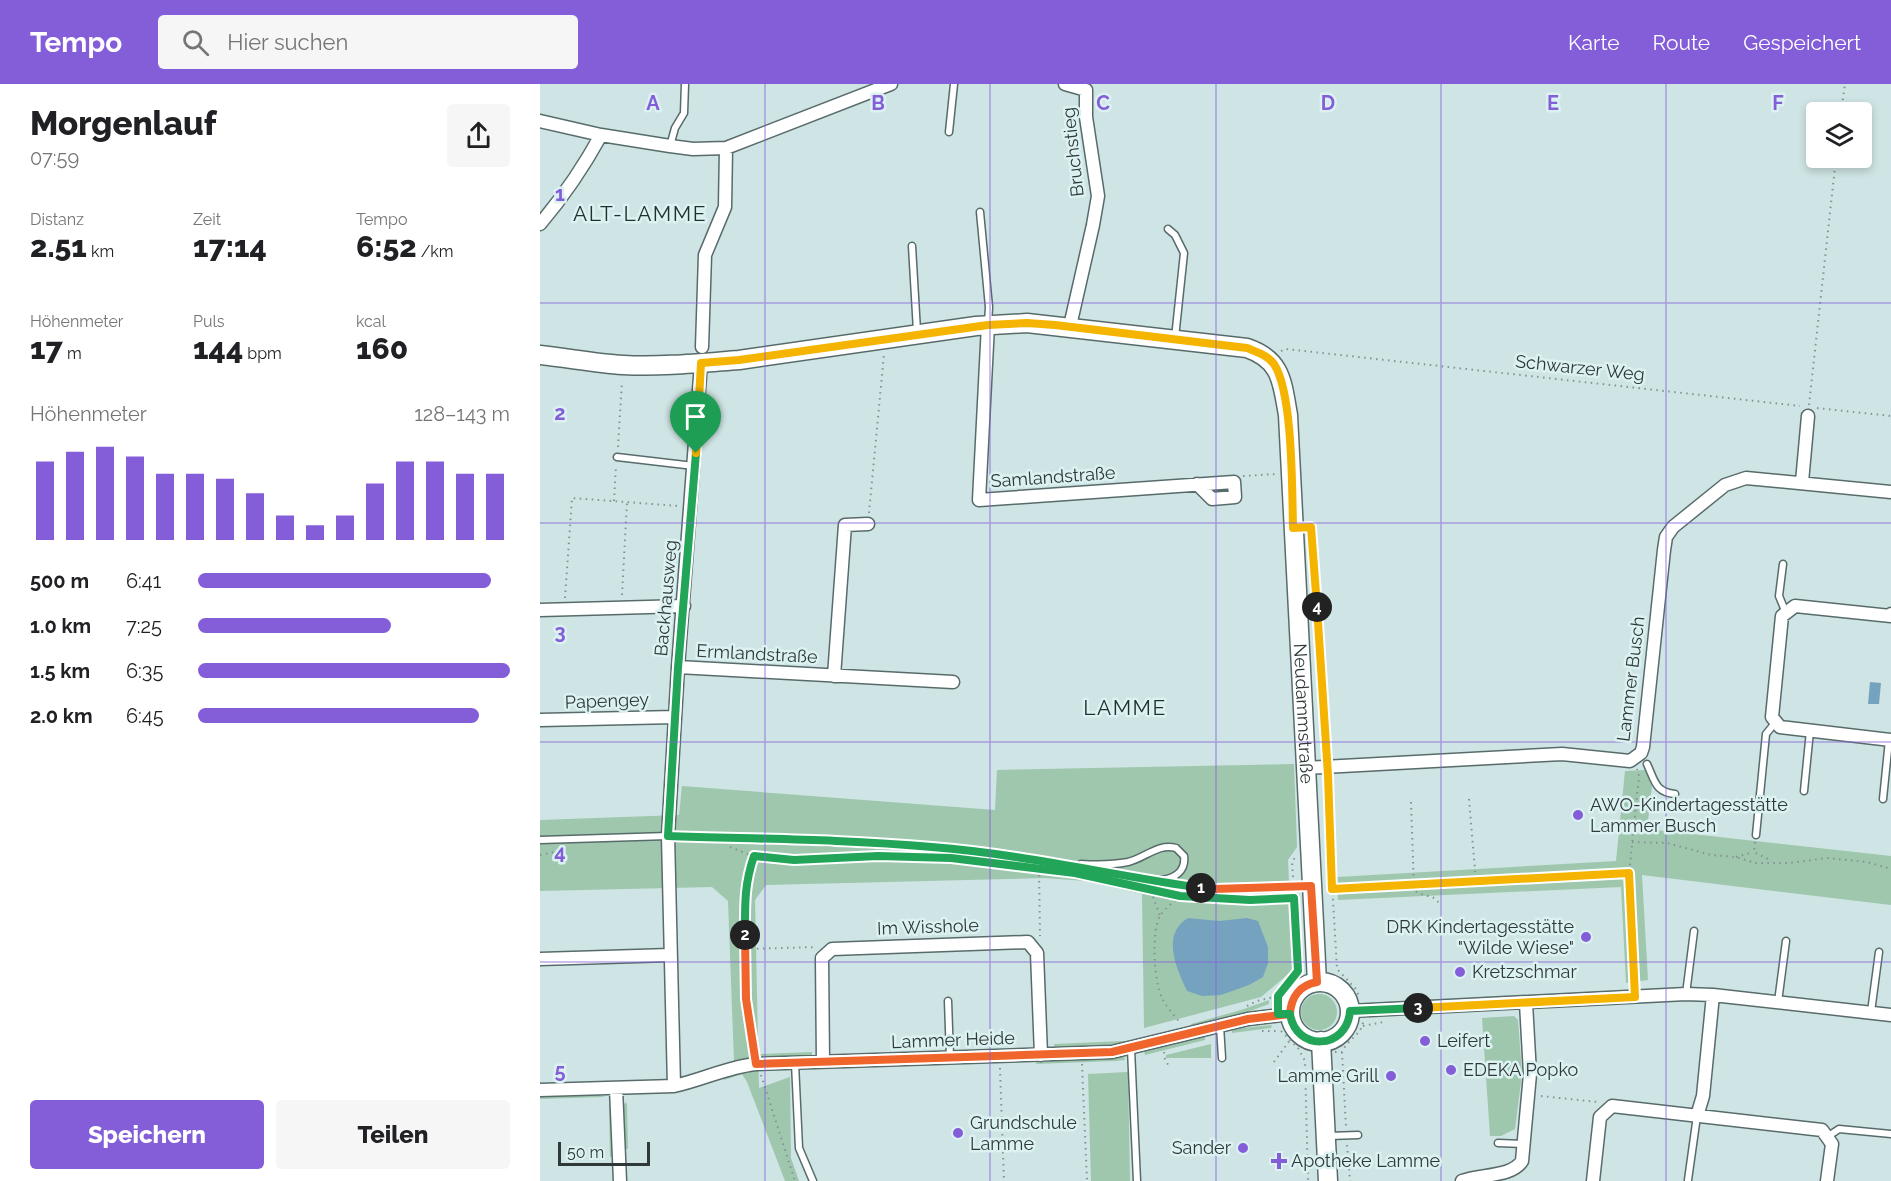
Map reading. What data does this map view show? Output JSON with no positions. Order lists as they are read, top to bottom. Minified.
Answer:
{"streets":{"main road":["Neudammstraße"],"street":["Bruchstieg","Samlandstraße","Backhausweg","Ermlandstraße","Lammer Busch","Papengey","Im Wisshole","Lammer Heide"],"path":["Schwarzer Weg"]},"crossings":[["Schwarzer Weg","Neudammstraße"],["Backhausweg","Ermlandstraße"],["Backhausweg","Papengey"],["Backhausweg","Lammer Heide"],["Lammer Busch","Neudammstraße"],["Neudammstraße","Lammer Heide"]],"districts":["ALT-LAMME","LAMME"],"places":{"other":["AWO-Kindertagesstätte Lammer Busch","DRK Kindertagesstätte \"Wilde Wiese\"","Kretzschmar","Leifert","EDEKA Popko","Lamme Grill","Grundschule Lamme","Sander"],"health":["Apotheke Lamme"]},"scale_bar":"50 m","page":{"header":"Tempo","search":"Hier suchen","nav":["Karte","Route","Gespeichert"],"heading":["Morgenlauf","07:59"],"stats":[["Distanz","2.51 km"],["Zeit","17:14"],["Tempo","6:52 /km"],["Höhenmeter","17 m"],["Puls","144 bpm"],["kcal","160"]],"chart":["Höhenmeter","128–143 m"],"list":[{"name":"500 m","note":"6:41"},{"name":"1.0 km","note":"7:25"},{"name":"1.5 km","note":"6:35"},{"name":"2.0 km","note":"6:45"}],"pins":["4","1","2","3"],"buttons":["Speichern","Teilen"],"scale":"50 m"},"grid":{"columns":["A","B","C","D","E","F"],"rows":["1","2","3","4","5"]}}
